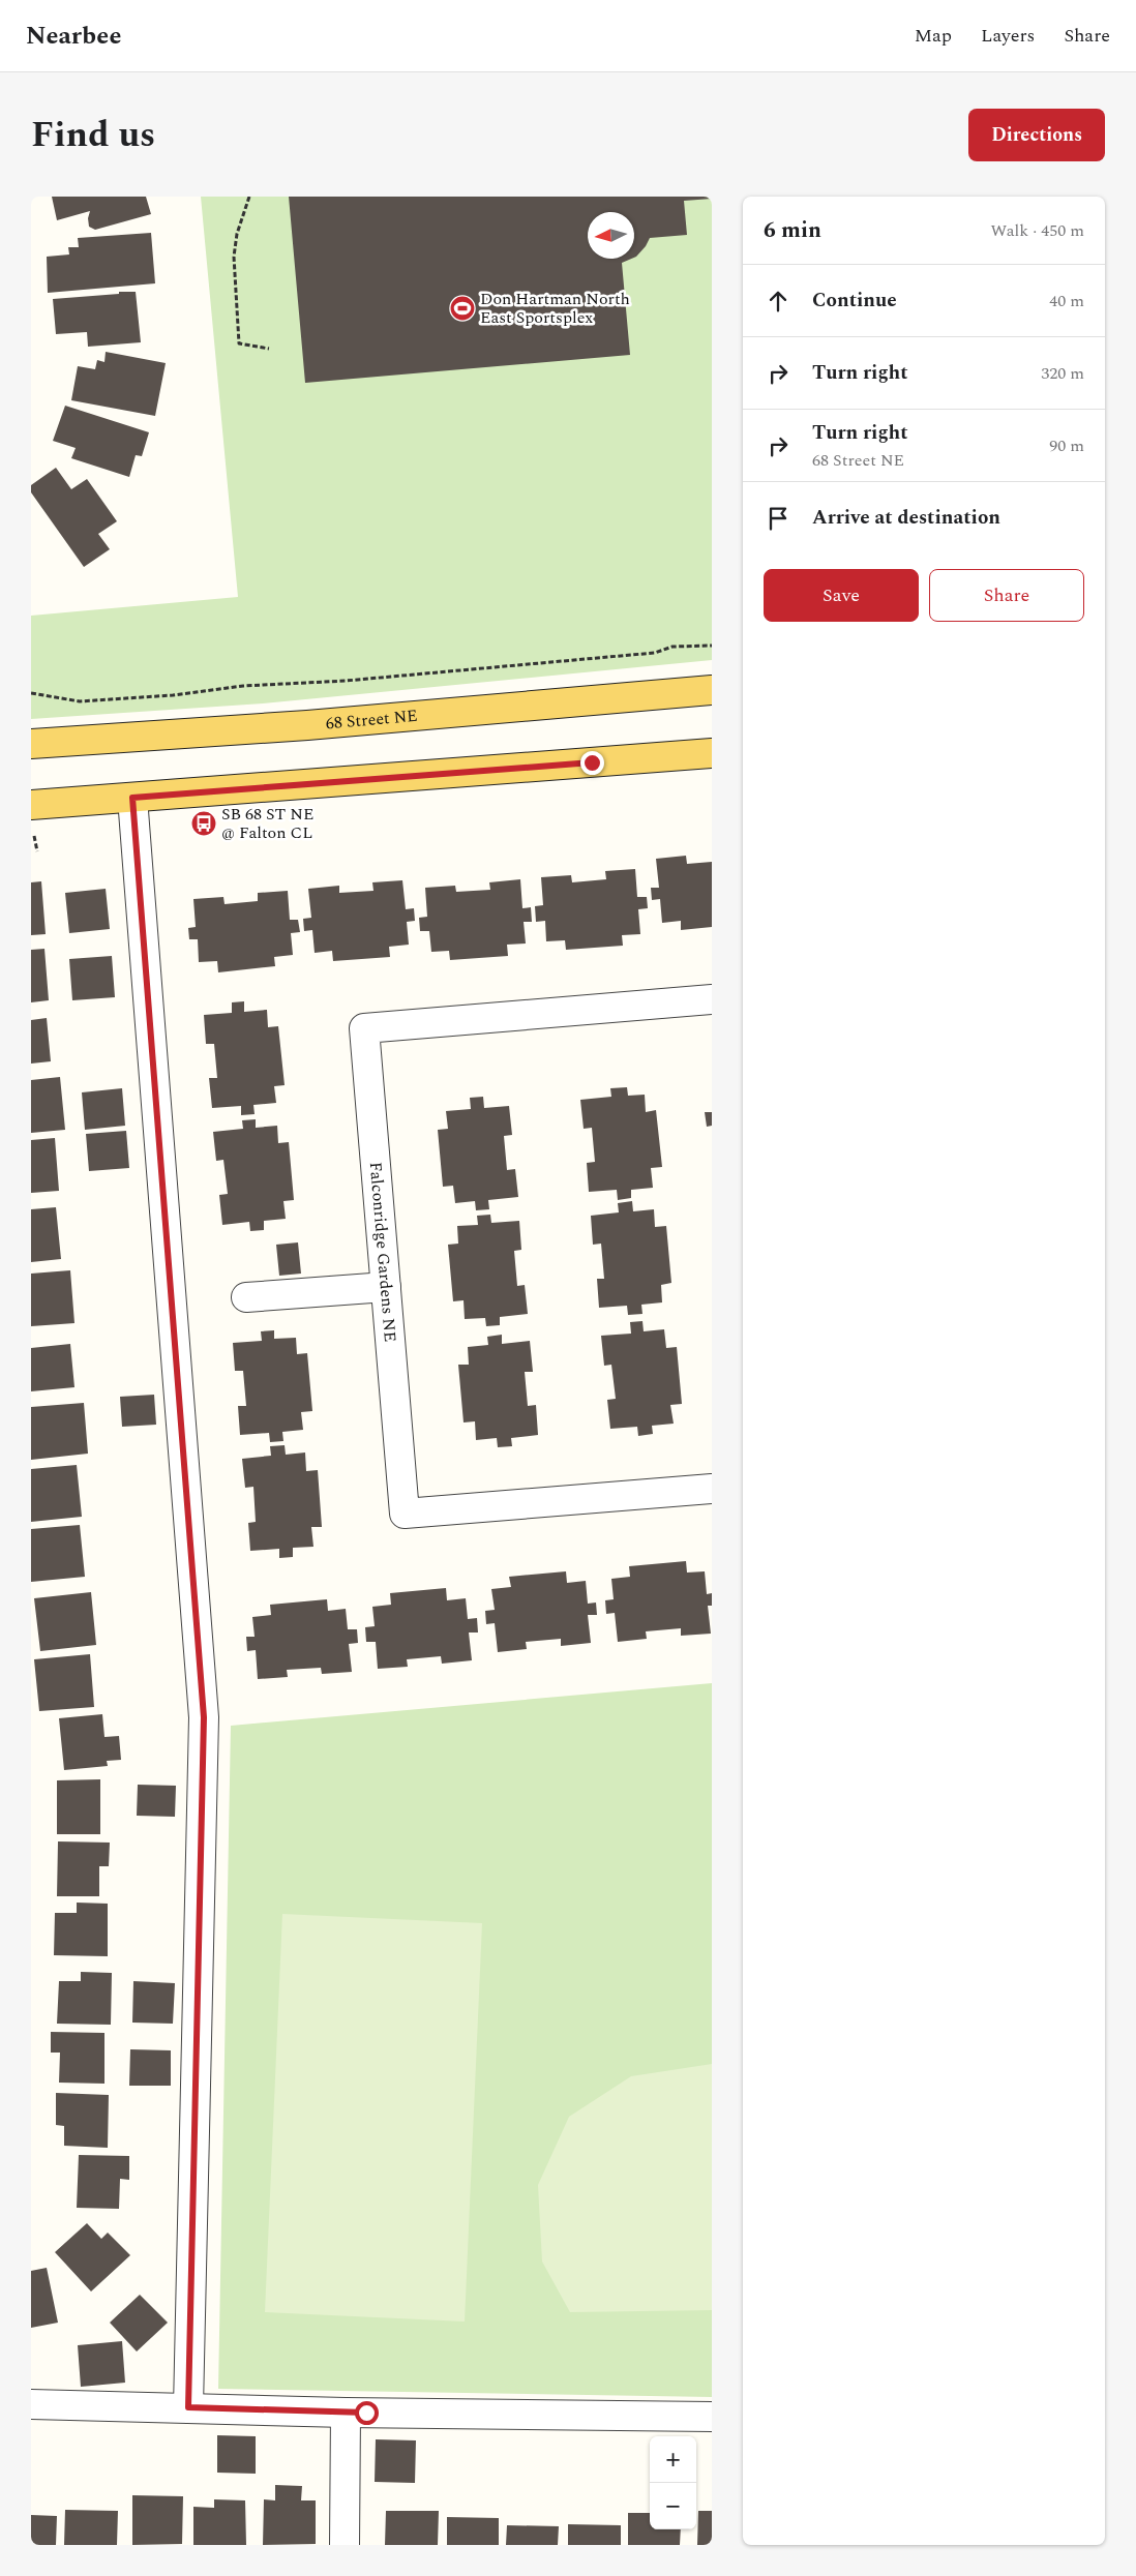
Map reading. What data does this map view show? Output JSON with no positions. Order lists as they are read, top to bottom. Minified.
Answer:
{"streets":{"main road":["68 Street NE"],"lane":["Falconridge Gardens NE"]},"places":{"sports":["Don Hartman North East Sportsplex"],"bus stop":["SB 68 ST NE @ Falton CL"]},"north":"left","page":{"header":"Nearbee","nav":["Map","Layers","Share"],"title":"Find us","buttons":["Directions",["Save","Share"]],"heading":["6 min","Walk · 450 m"],"list":[["Continue","40 m"],["Turn right","320 m"],["Turn right","68 Street NE","90 m"],"Arrive at destination"],"map_buttons":["+","−"]}}
